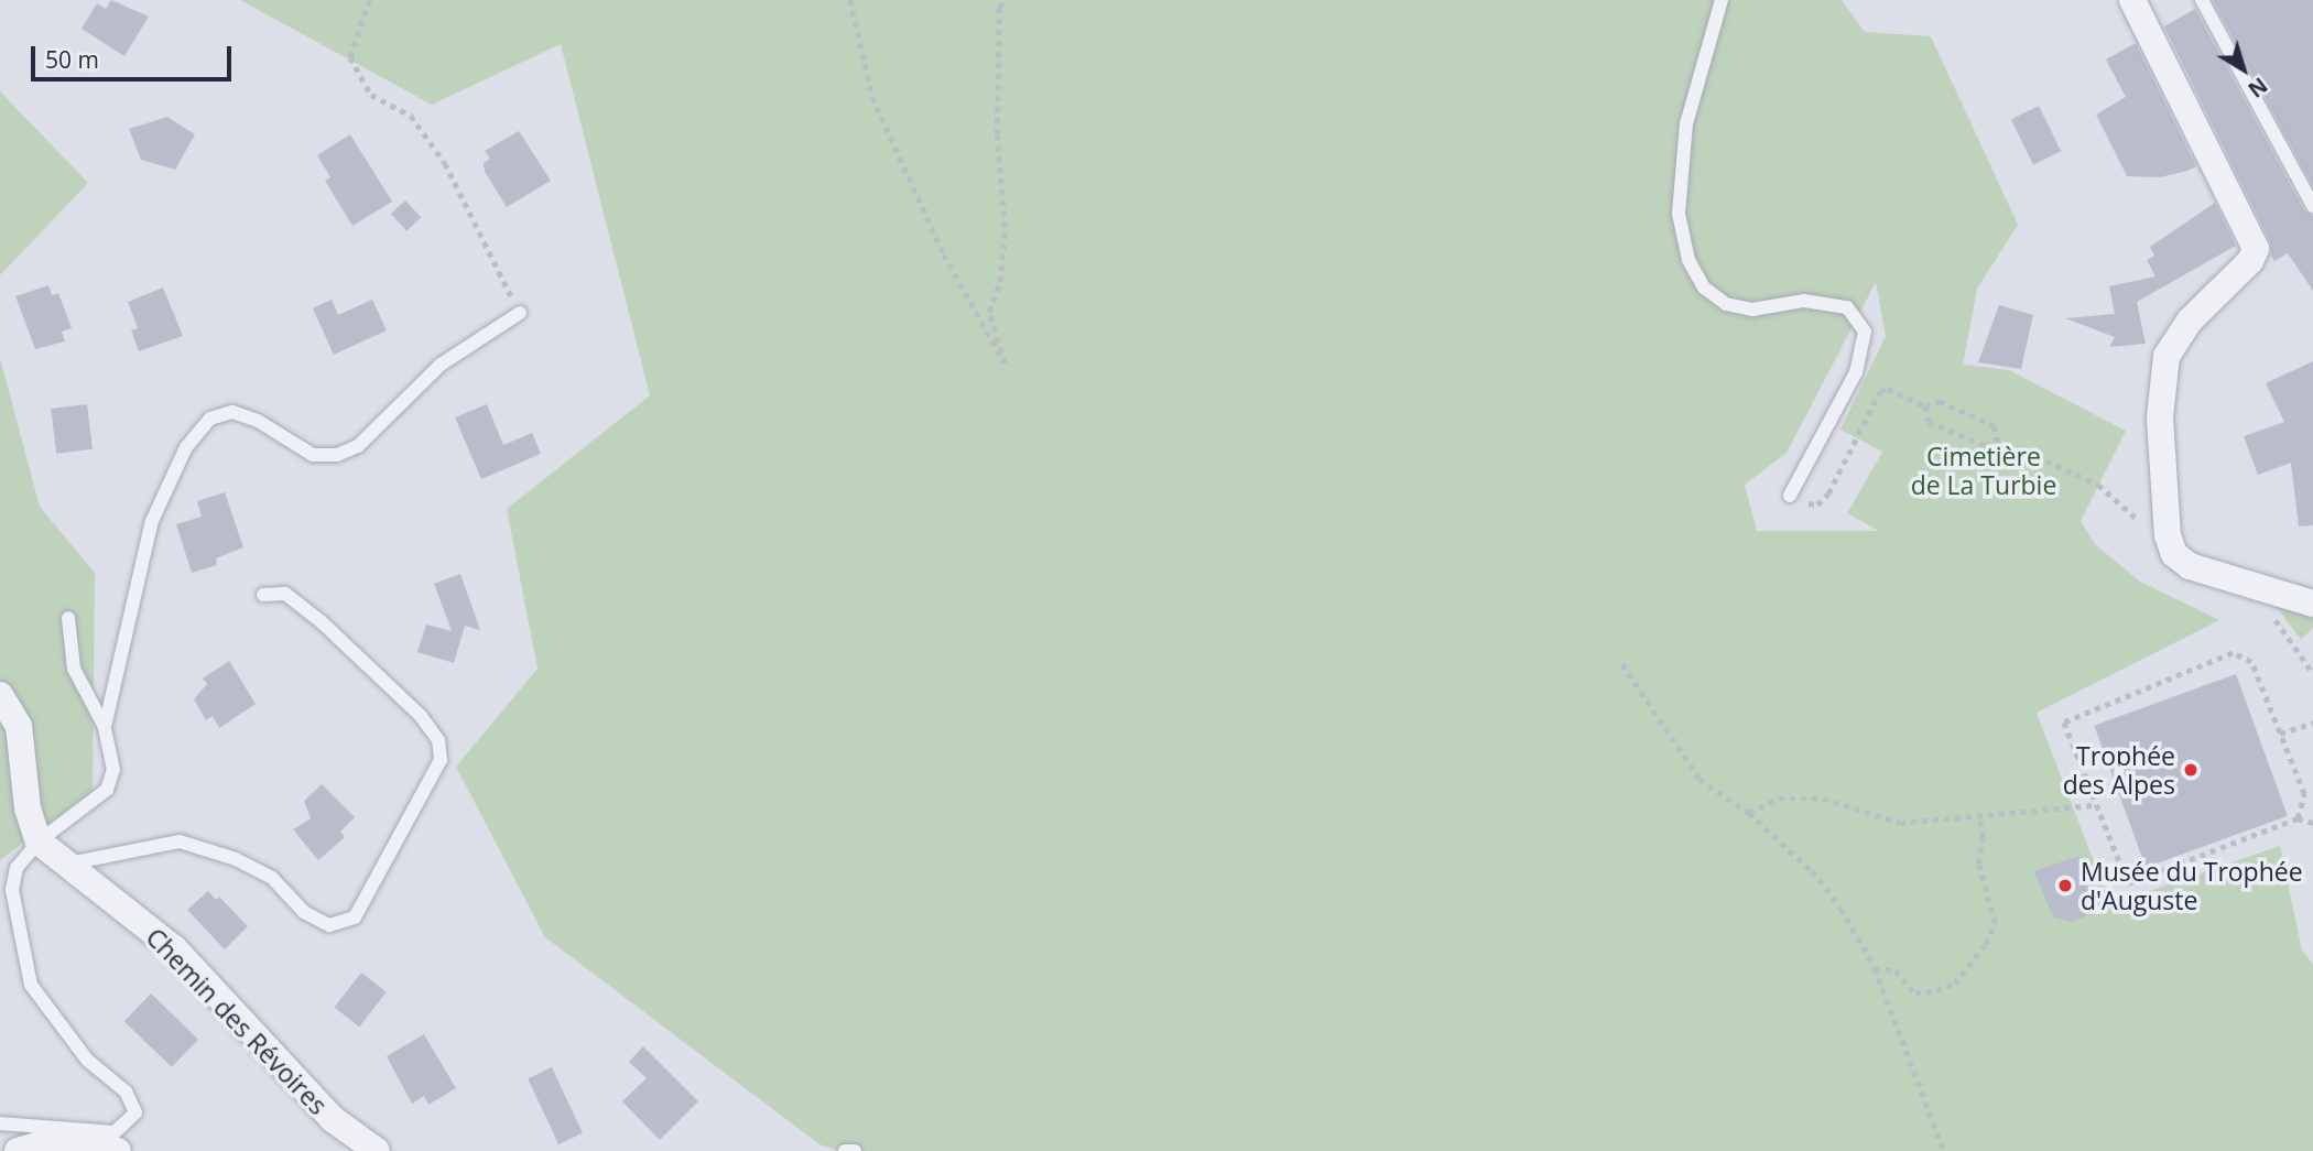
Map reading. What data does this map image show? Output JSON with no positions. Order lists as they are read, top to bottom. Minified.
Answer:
{"streets":{"street":["Chemin des Révoires"]},"parks":["Cimetière de La Turbie"],"places":["Trophée des Alpes","Musée du Trophée d'Auguste"],"scale_bar":"50 m","north":"bottom right"}
